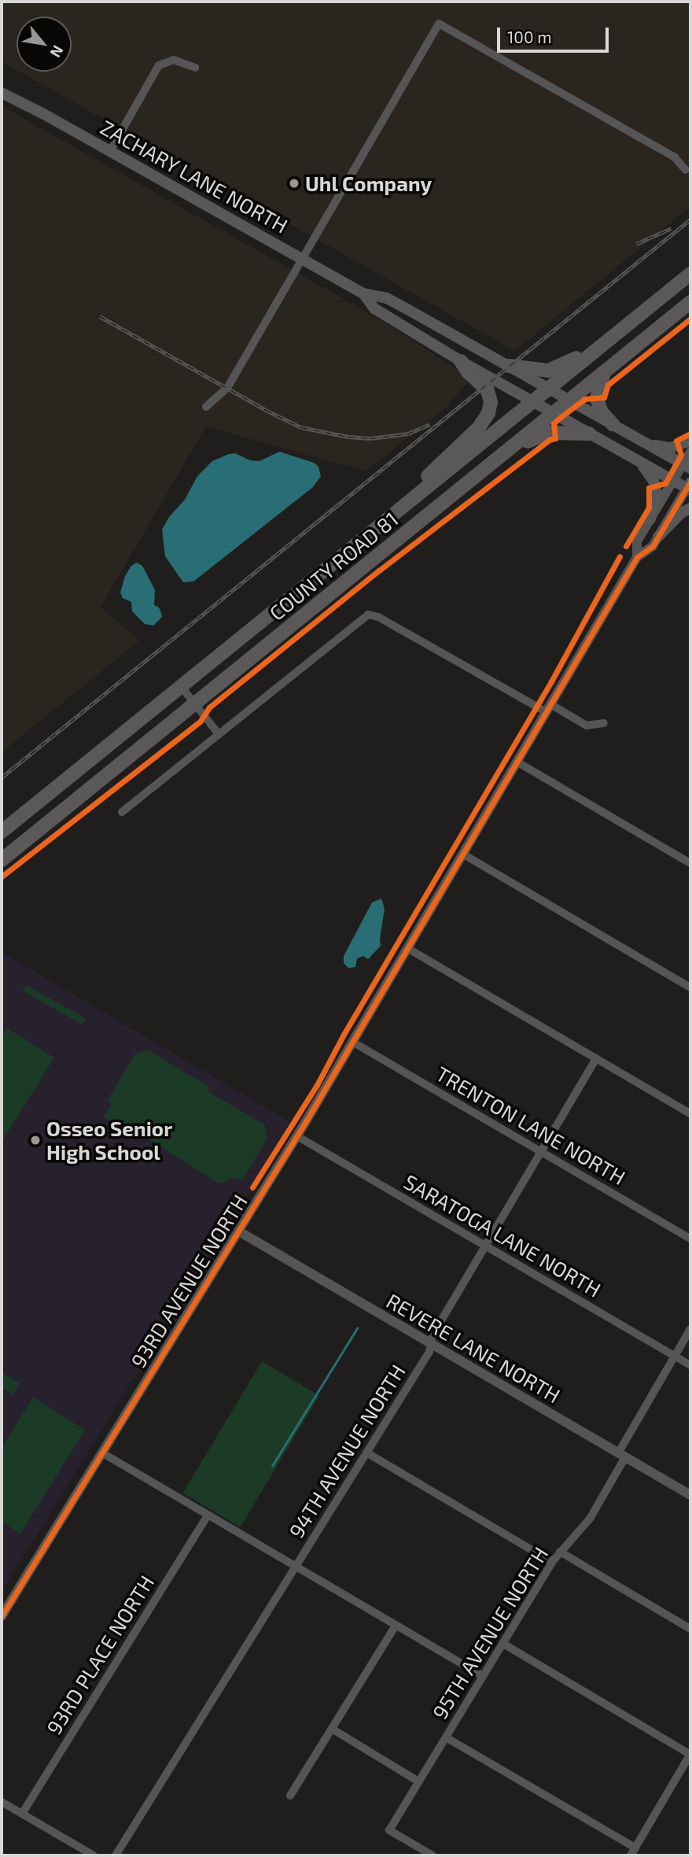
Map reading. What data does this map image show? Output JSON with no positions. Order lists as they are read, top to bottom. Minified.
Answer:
{"streets":{"highway":["COUNTY ROAD 81"],"main road":["ZACHARY LANE NORTH"],"street":["TRENTON LANE NORTH","SARATOGA LANE NORTH","93RD AVENUE NORTH","REVERE LANE NORTH","94TH AVENUE NORTH","95TH AVENUE NORTH","93RD PLACE NORTH"]},"crossings":[["ZACHARY LANE NORTH","COUNTY ROAD 81"],["ZACHARY LANE NORTH","93RD AVENUE NORTH"],["TRENTON LANE NORTH","93RD AVENUE NORTH"],["TRENTON LANE NORTH","94TH AVENUE NORTH"],["SARATOGA LANE NORTH","93RD AVENUE NORTH"],["SARATOGA LANE NORTH","94TH AVENUE NORTH"],["SARATOGA LANE NORTH","95TH AVENUE NORTH"],["93RD AVENUE NORTH","REVERE LANE NORTH"],["REVERE LANE NORTH","94TH AVENUE NORTH"],["REVERE LANE NORTH","95TH AVENUE NORTH"]],"places":["Uhl Company","Osseo Senior High School"],"scale_bar":"100 m","north":"bottom right"}
